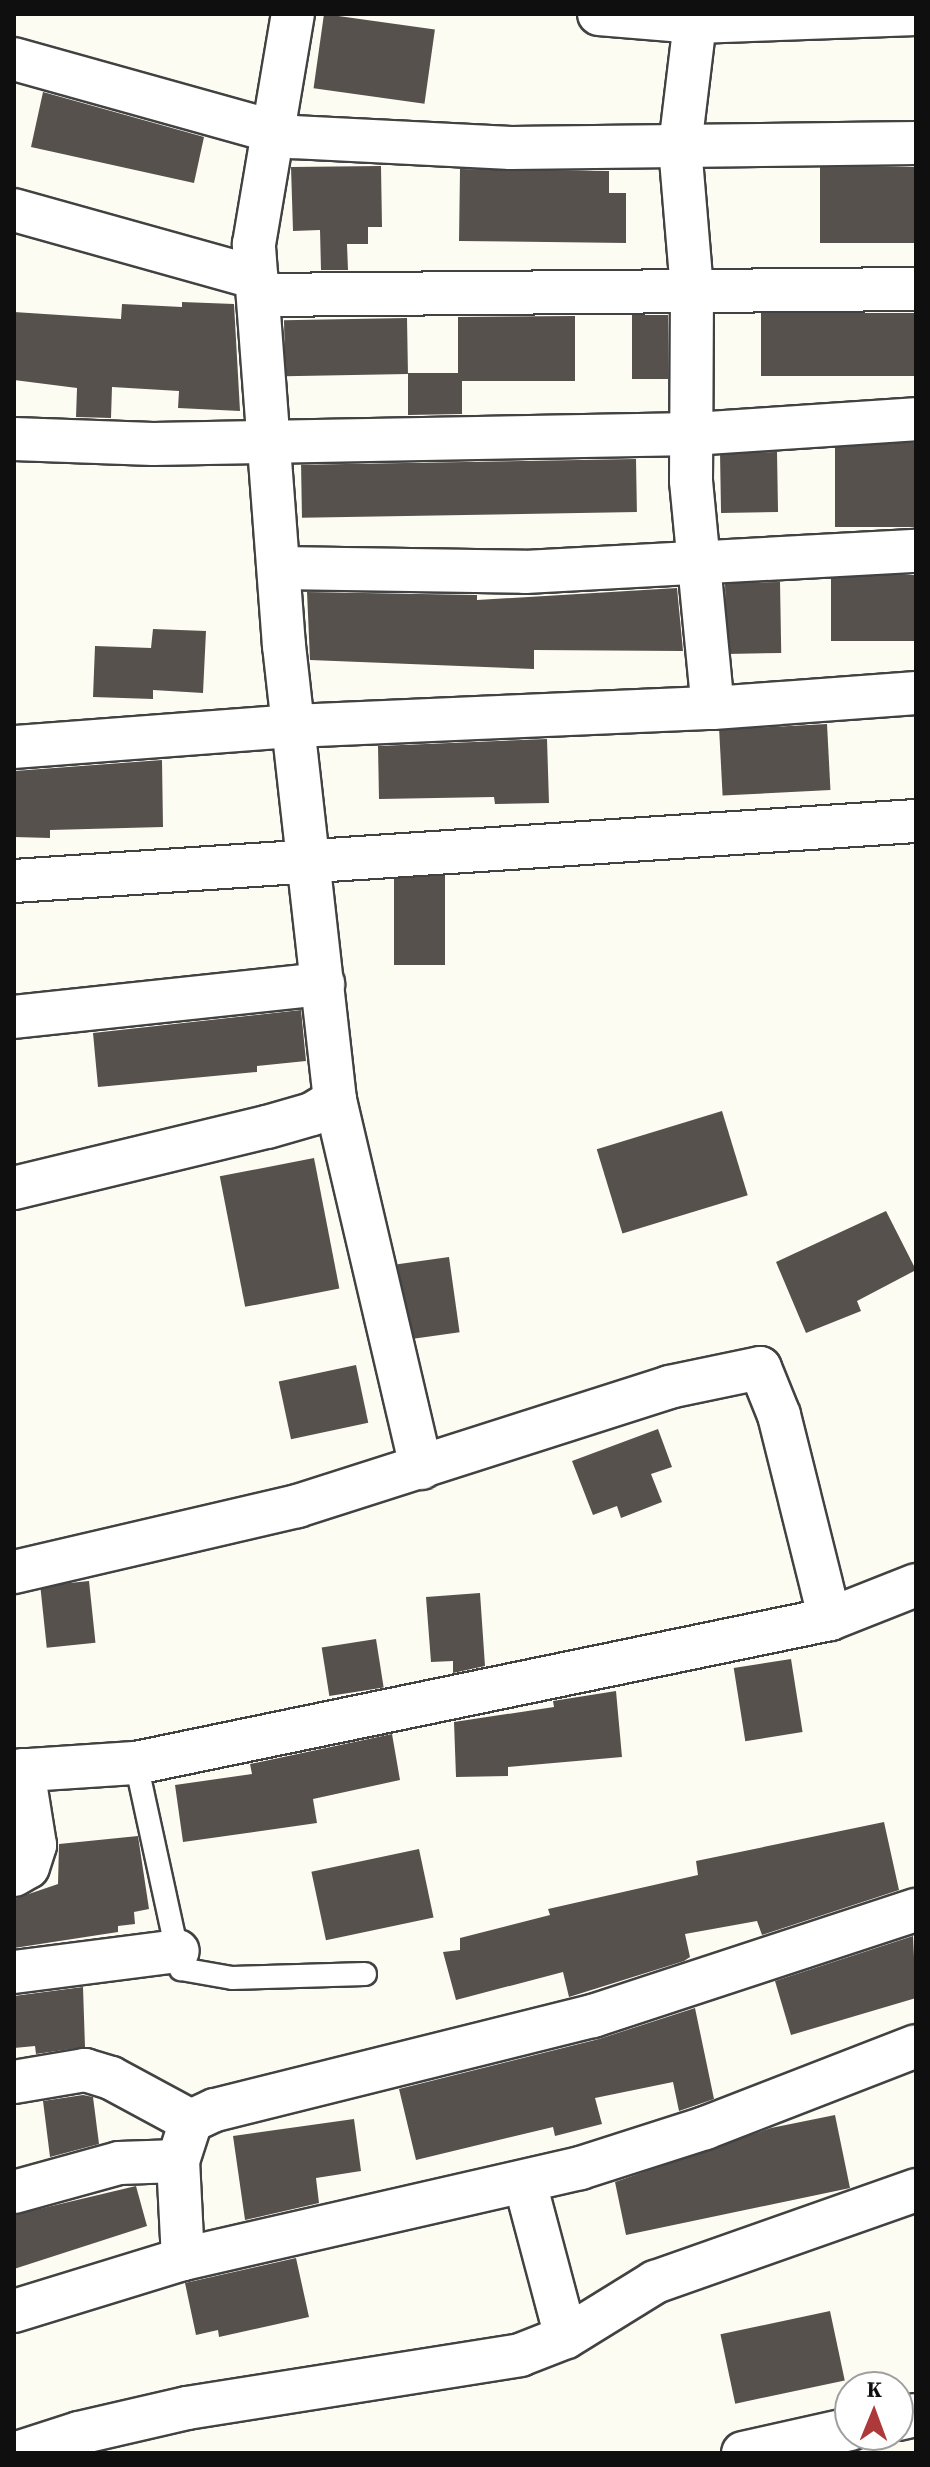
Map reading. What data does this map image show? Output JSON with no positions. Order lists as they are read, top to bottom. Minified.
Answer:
{"north":"top"}
